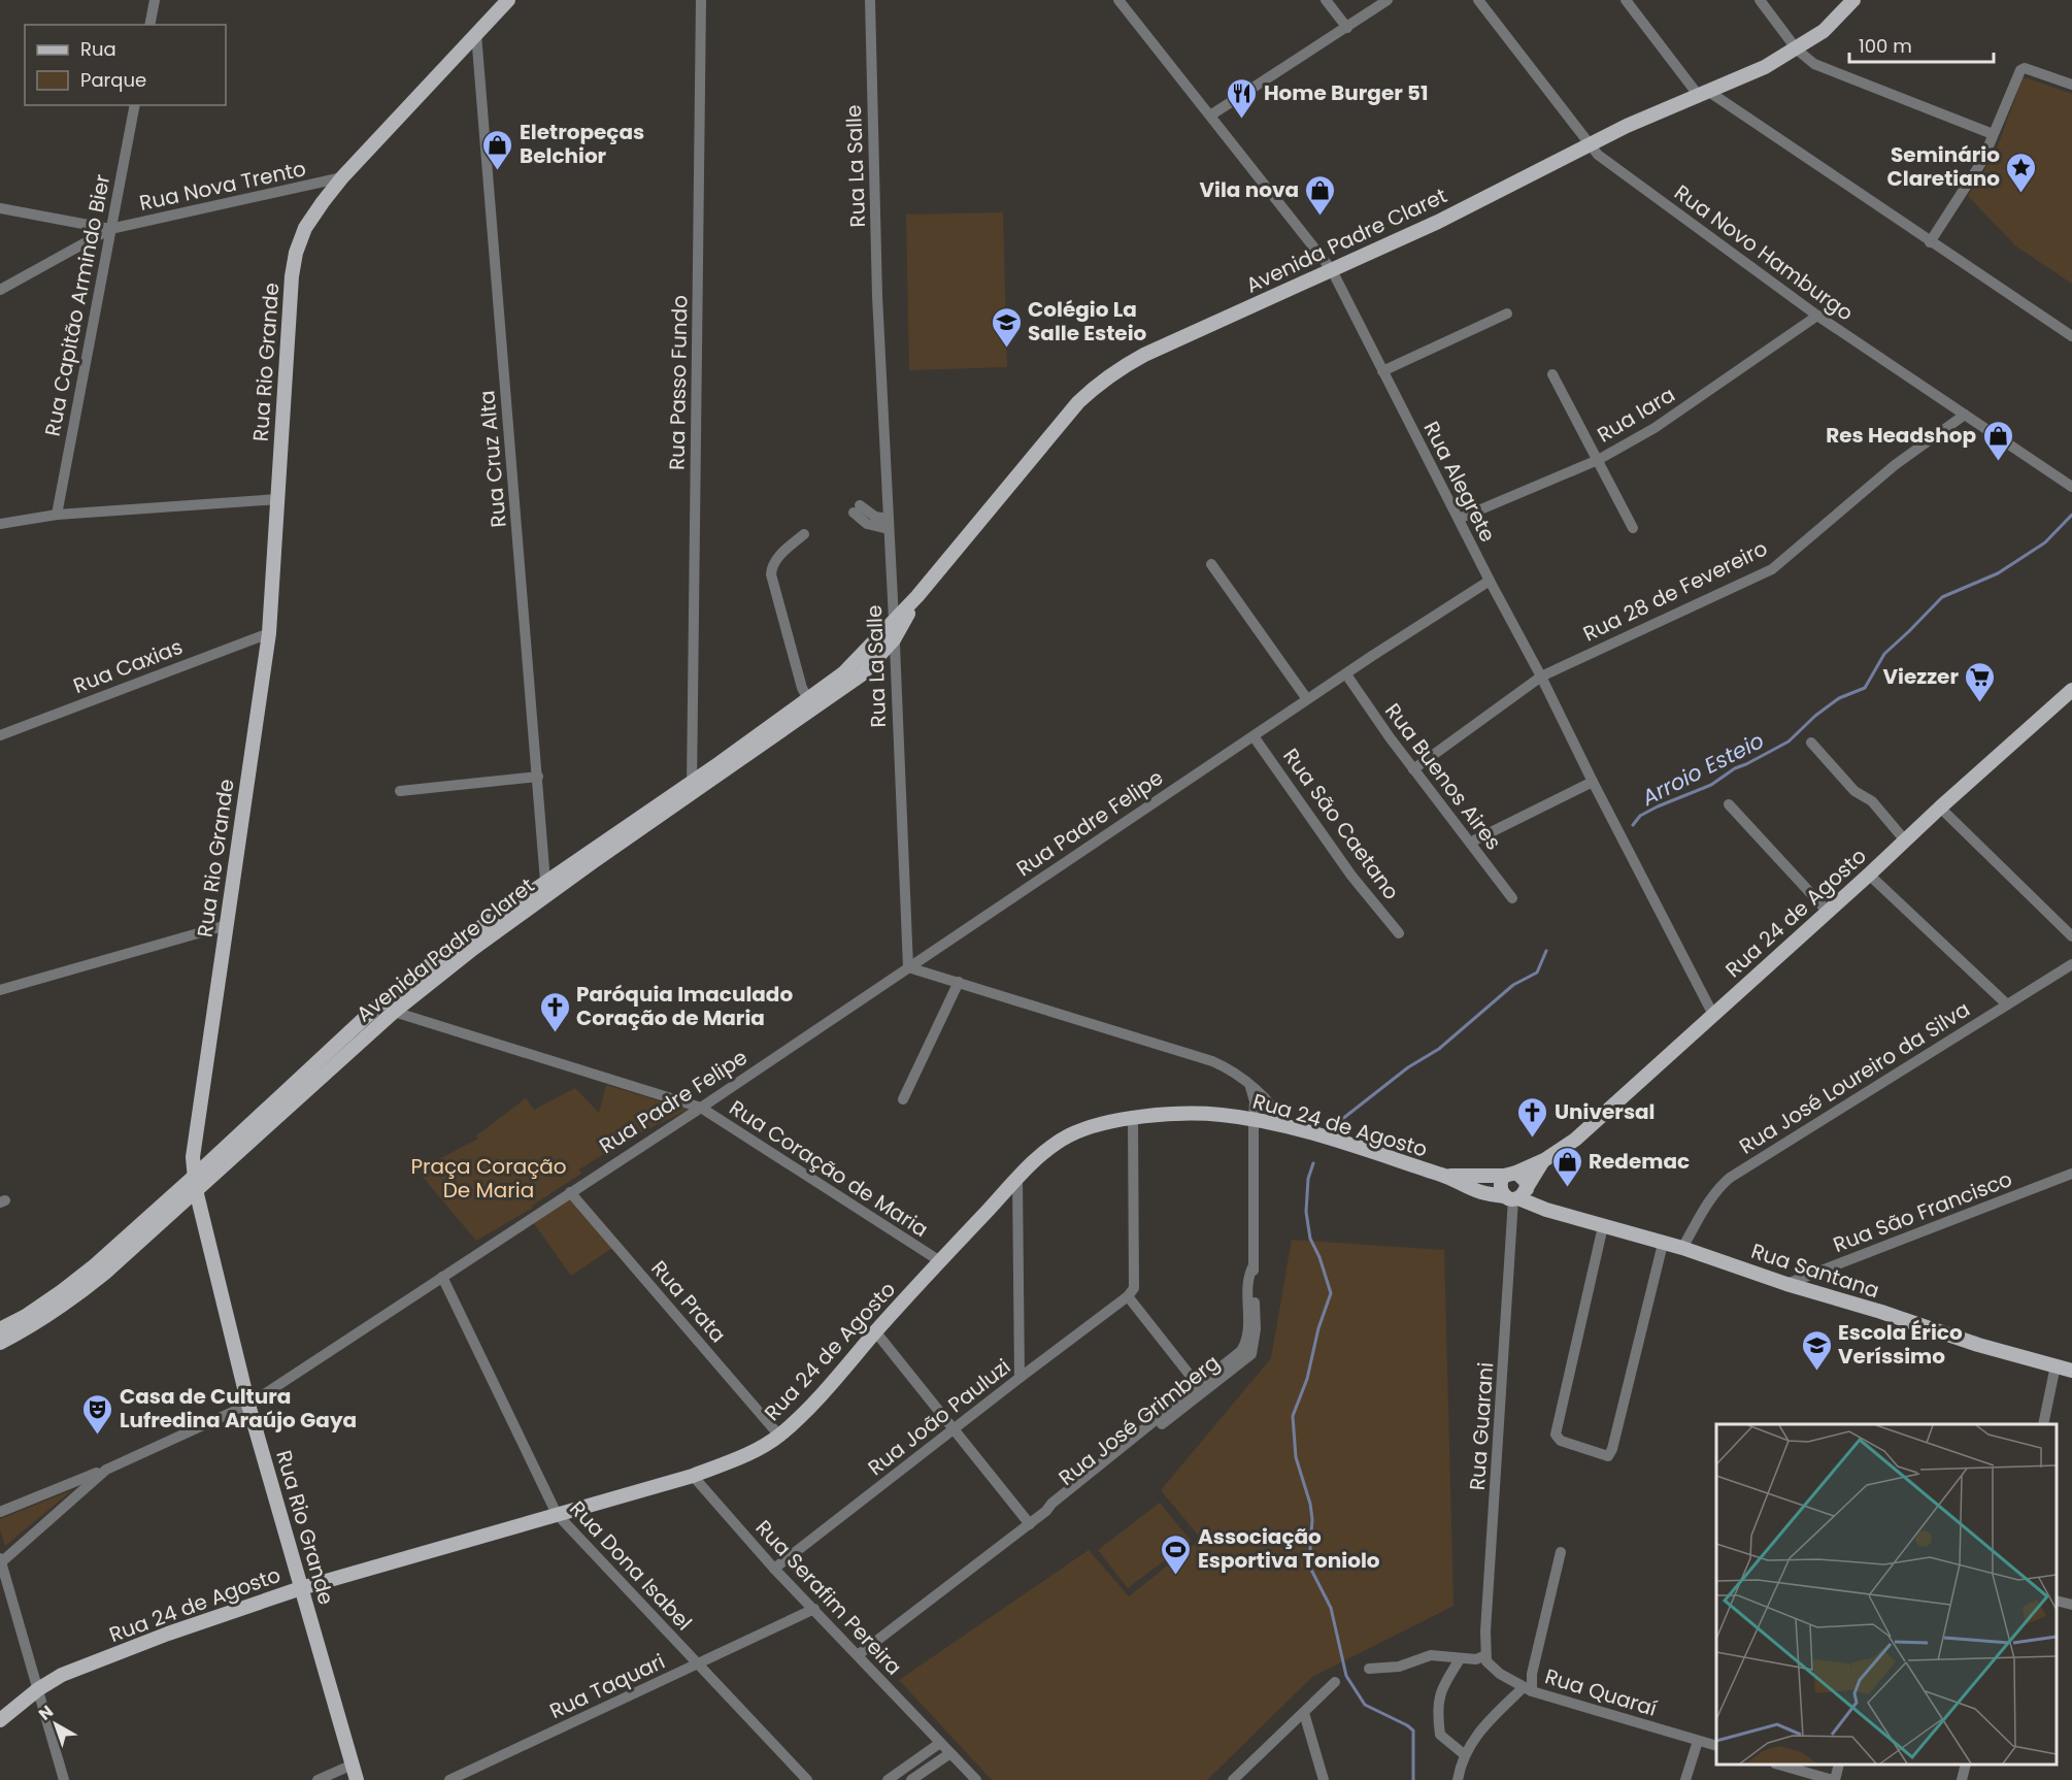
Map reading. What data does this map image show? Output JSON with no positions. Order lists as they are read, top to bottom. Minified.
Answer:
{"streets":{"main road":["Avenida Padre Claret","Rua Rio Grande","Rua 24 de Agosto","Rua Santana"],"street":["Rua La Salle","Rua Nova Trento","Rua Novo Hamburgo","Rua Capitão Armindo Bier","Rua Passo Fundo","Rua Iara","Rua Cruz Alta","Rua Alegrete","Rua 28 de Fevereiro","Rua Caxias","Rua Buenos Aires","Rua Padre Felipe","Rua São Caetano","Rua José Loureiro da Silva","Rua Coração de Maria","Rua São Francisco","Rua Prata","Rua João Pauluzi","Rua José Grimberg","Rua Guarani","Rua Dona Isabel","Rua Serafim Pereira","Rua Taquari","Rua Quaraí"]},"crossings":[["Rua La Salle","Avenida Padre Claret"],["Rua La Salle","Rua Padre Felipe"],["Rua Nova Trento","Rua Capitão Armindo Bier"],["Rua Nova Trento","Rua Rio Grande"],["Avenida Padre Claret","Rua Novo Hamburgo"],["Avenida Padre Claret","Rua Rio Grande"],["Avenida Padre Claret","Rua Passo Fundo"],["Avenida Padre Claret","Rua Cruz Alta"],["Avenida Padre Claret","Rua Alegrete"],["Avenida Padre Claret","Rua Coração de Maria"],["Rua Novo Hamburgo","Rua Iara"],["Rua Novo Hamburgo","Rua 28 de Fevereiro"],["Rua Rio Grande","Rua Cruz Alta"],["Rua Rio Grande","Rua Caxias"],["Rua Rio Grande","Rua Padre Felipe"],["Rua Rio Grande","Rua 24 de Agosto"],["Rua Iara","Rua Alegrete"],["Rua Alegrete","Rua 28 de Fevereiro"],["Rua Alegrete","Rua Padre Felipe"],["Rua Alegrete","Rua 24 de Agosto"],["Rua 28 de Fevereiro","Rua Buenos Aires"],["Rua Buenos Aires","Rua Padre Felipe"],["Rua Padre Felipe","Rua São Caetano"],["Rua Padre Felipe","Rua Coração de Maria"],["Rua Padre Felipe","Rua Prata"],["Rua Padre Felipe","Rua Dona Isabel"],["Rua 24 de Agosto","Rua Coração de Maria"],["Rua 24 de Agosto","Rua Santana"],["Rua 24 de Agosto","Rua Prata"],["Rua 24 de Agosto","Rua José Grimberg"],["Rua 24 de Agosto","Rua Guarani"],["Rua 24 de Agosto","Rua Dona Isabel"],["Rua 24 de Agosto","Rua Serafim Pereira"],["Rua José Loureiro da Silva","Rua Santana"],["Rua São Francisco","Rua Santana"],["Rua Santana","Rua Guarani"],["Rua João Pauluzi","Rua Serafim Pereira"],["Rua José Grimberg","Rua Serafim Pereira"],["Rua Guarani","Rua Quaraí"],["Rua Dona Isabel","Rua Taquari"],["Rua Serafim Pereira","Rua Taquari"]],"water":["Arroio Esteio"],"parks":["Praça Coração De Maria"],"places":{"restaurant":["Home Burger 51"],"shop":["Eletropeças Belchior","Vila nova","Res Headshop","Redemac"],"place":["Seminário Claretiano"],"school or university":["Colégio La Salle Esteio","Escola Érico Veríssimo"],"supermarket":["Viezzer"],"church":["Paróquia Imaculado Coração de Maria","Universal"],"theatre":["Casa de Cultura Lufredina Araújo Gaya"],"sports":["Associação Esportiva Toniolo"]},"legend":["Rua","Parque"],"scale_bar":"100 m","north":"top left"}
